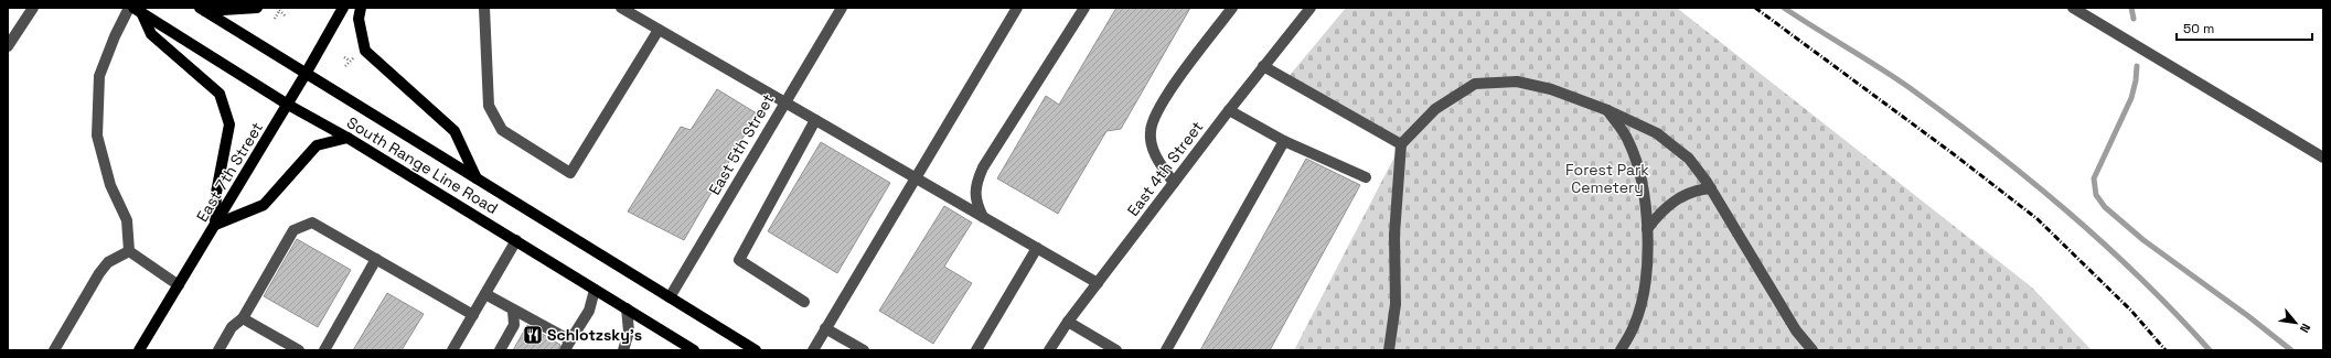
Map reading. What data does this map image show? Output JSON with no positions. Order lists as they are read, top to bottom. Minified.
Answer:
{"streets":{"main road":["South Range Line Road","East 7th Street"],"street":["East 5th Street","East 4th Street"]},"crossings":[["East 5th Street","South Range Line Road"],["South Range Line Road","East 7th Street"]],"parks":["Forest Park Cemetery"],"places":{"restaurant":["Schlotzsky's"]},"scale_bar":"50 m","north":"bottom right"}
